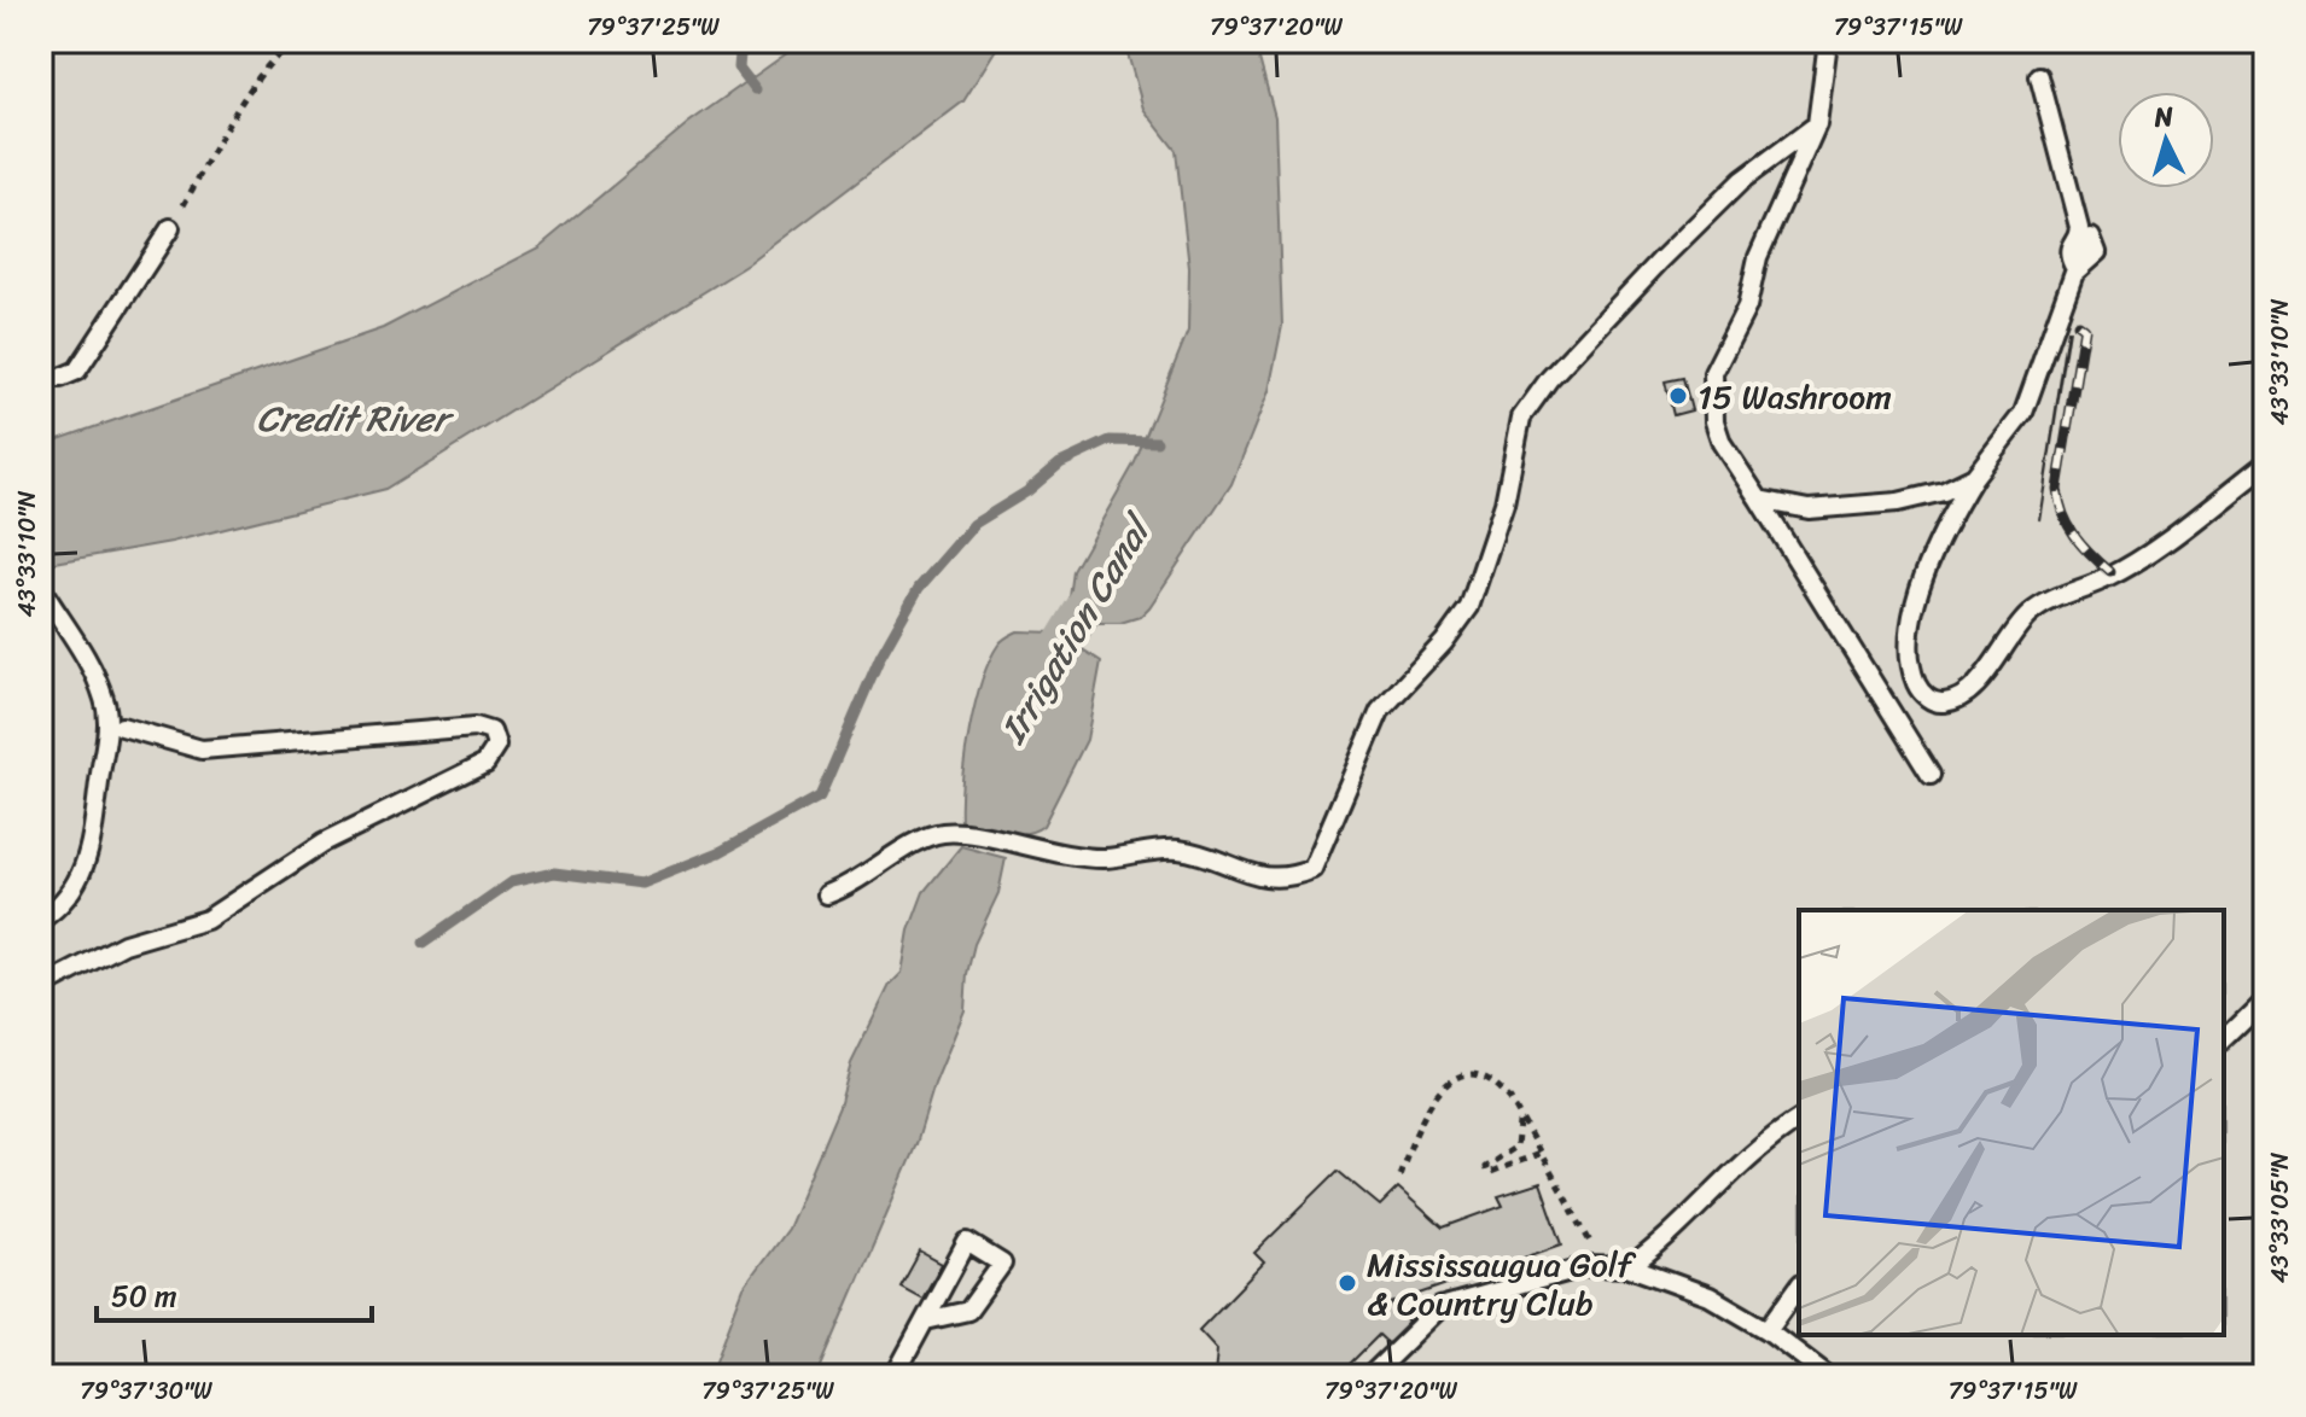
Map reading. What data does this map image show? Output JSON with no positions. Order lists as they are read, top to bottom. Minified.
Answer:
{"water":["Credit River","Irrigation Canal"],"places":["15 Washroom","Mississaugua Golf & Country Club"],"scale_bar":"50 m","north":"top","coordinates":["79°37'25\"W","79°37'20\"W","79°37'15\"W","43°33'10\"N","43°33'05\"N","79°37'30\"W"]}
